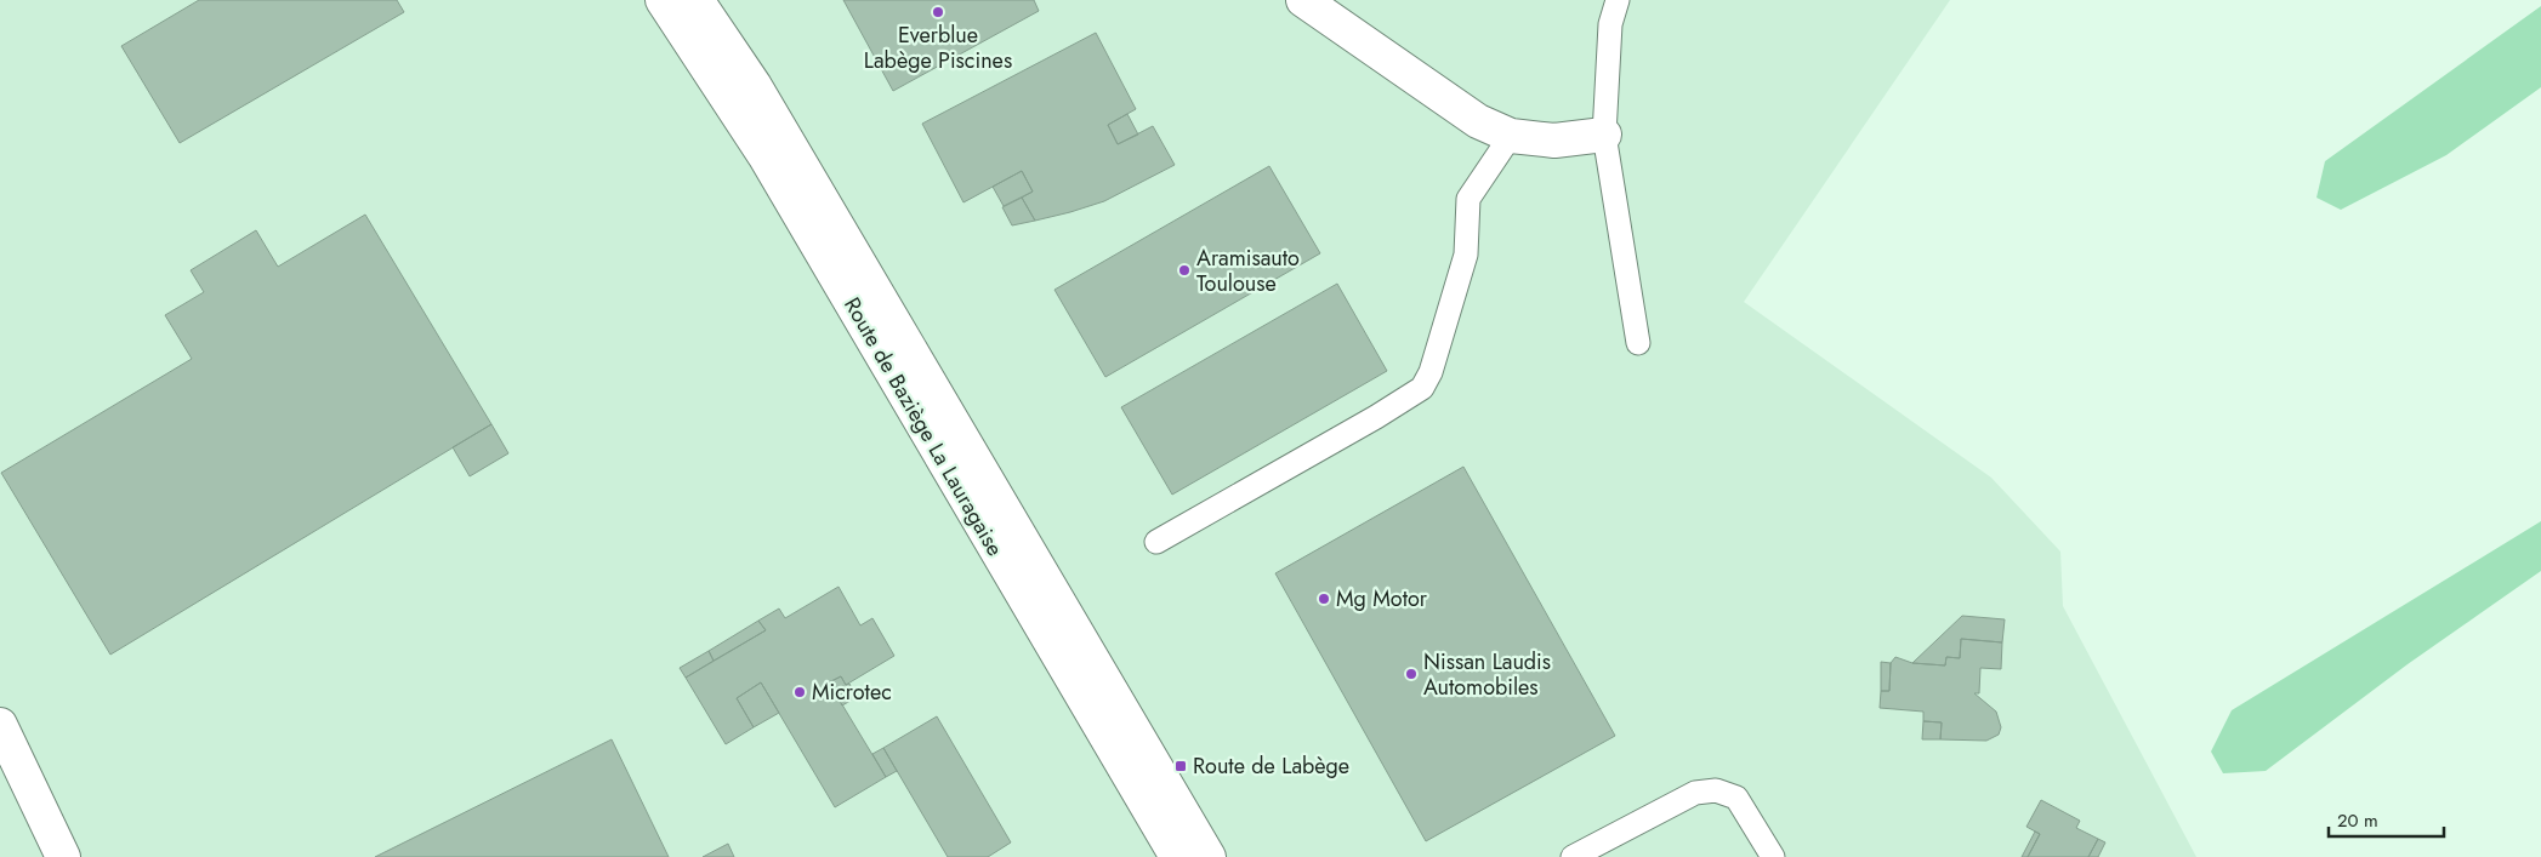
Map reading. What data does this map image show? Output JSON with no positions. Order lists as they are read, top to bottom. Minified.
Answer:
{"streets":{"main road":["Route de Baziège La Lauragaise"]},"places":{"other":["Everblue Labège Piscines","Aramisauto Toulouse","Mg Motor","Nissan Laudis Automobiles","Microtec"],"transit":["Route de Labège"]},"scale_bar":"20 m"}
